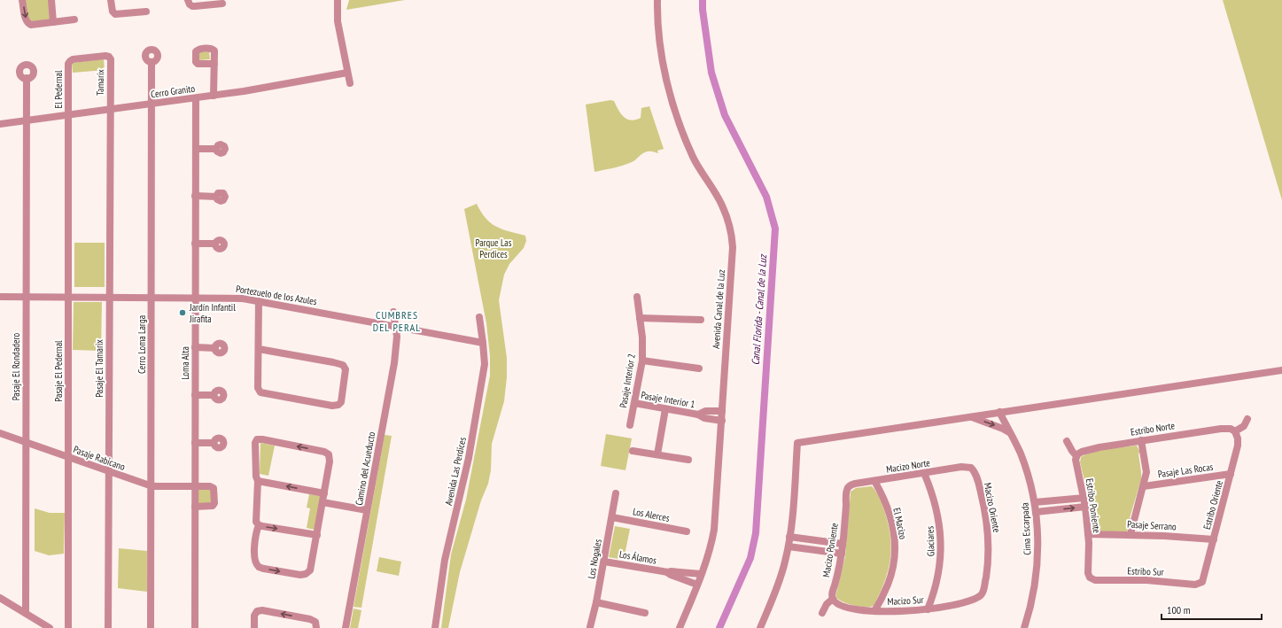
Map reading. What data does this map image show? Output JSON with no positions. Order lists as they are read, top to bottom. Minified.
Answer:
{"streets":{"street":["Tamarix","El Pedernal","Cerro Granito","Portezuelo de los Azules","Avenida Canal de la Luz","Cerro Loma Larga","Loma Alta","Pasaje El Rondadero","Pasaje El Tamarix","Pasaje El Pedernal","Pasaje Interior 2","Pasaje Interior 1","Estribo Norte","Pasaje Rabicano","Macizo Norte","Camino del Acueducto","Pasaje Las Rocas","Avenida Las Perdices","Estribo Oriente","Estribo Poniente","Macizo Oriente","Los Alerces","El Macizo","Pasaje Serrano","Cima Escarpada","Glaciares","Macizo Poniente","Los Álamos","Los Nogales","Estribo Sur","Macizo Sur"]},"crossings":[["Tamarix","El Pedernal"],["Tamarix","Cerro Granito"],["Tamarix","Pasaje El Tamarix"],["El Pedernal","Cerro Granito"],["El Pedernal","Pasaje El Pedernal"],["Cerro Granito","Cerro Loma Larga"],["Cerro Granito","Loma Alta"],["Cerro Granito","Pasaje El Rondadero"],["Cerro Granito","Pasaje El Tamarix"],["Cerro Granito","Pasaje El Pedernal"],["Portezuelo de los Azules","Cerro Loma Larga"],["Portezuelo de los Azules","Loma Alta"],["Portezuelo de los Azules","Pasaje El Rondadero"],["Portezuelo de los Azules","Pasaje El Tamarix"],["Portezuelo de los Azules","Pasaje El Pedernal"],["Portezuelo de los Azules","Camino del Acueducto"],["Portezuelo de los Azules","Avenida Las Perdices"],["Avenida Canal de la Luz","Pasaje Interior 1"],["Avenida Canal de la Luz","Los Álamos"],["Cerro Loma Larga","Pasaje Rabicano"],["Loma Alta","Pasaje Rabicano"],["Pasaje El Rondadero","Pasaje Rabicano"],["Pasaje El Tamarix","Pasaje Rabicano"],["Pasaje El Pedernal","Pasaje Rabicano"],["Pasaje Interior 2","Pasaje Interior 1"],["Estribo Norte","Estribo Oriente"],["Estribo Norte","Estribo Poniente"],["Macizo Norte","Macizo Oriente"],["Macizo Norte","El Macizo"],["Macizo Norte","Glaciares"],["Macizo Norte","Macizo Poniente"],["Pasaje Las Rocas","Estribo Oriente"],["Estribo Oriente","Pasaje Serrano"],["Estribo Oriente","Estribo Sur"],["Estribo Poniente","Pasaje Serrano"],["Estribo Poniente","Estribo Sur"],["Macizo Oriente","Macizo Sur"],["Los Alerces","Los Nogales"],["El Macizo","Macizo Sur"],["Glaciares","Macizo Sur"],["Macizo Poniente","Macizo Sur"],["Los Álamos","Los Nogales"]],"districts":["CUMBRES DEL PERAL"],"water":["Canal Florida - Canal de la Luz"],"parks":["Parque Las Perdices"],"places":["Jardín Infantil Jirafita"],"scale_bar":"100 m"}
